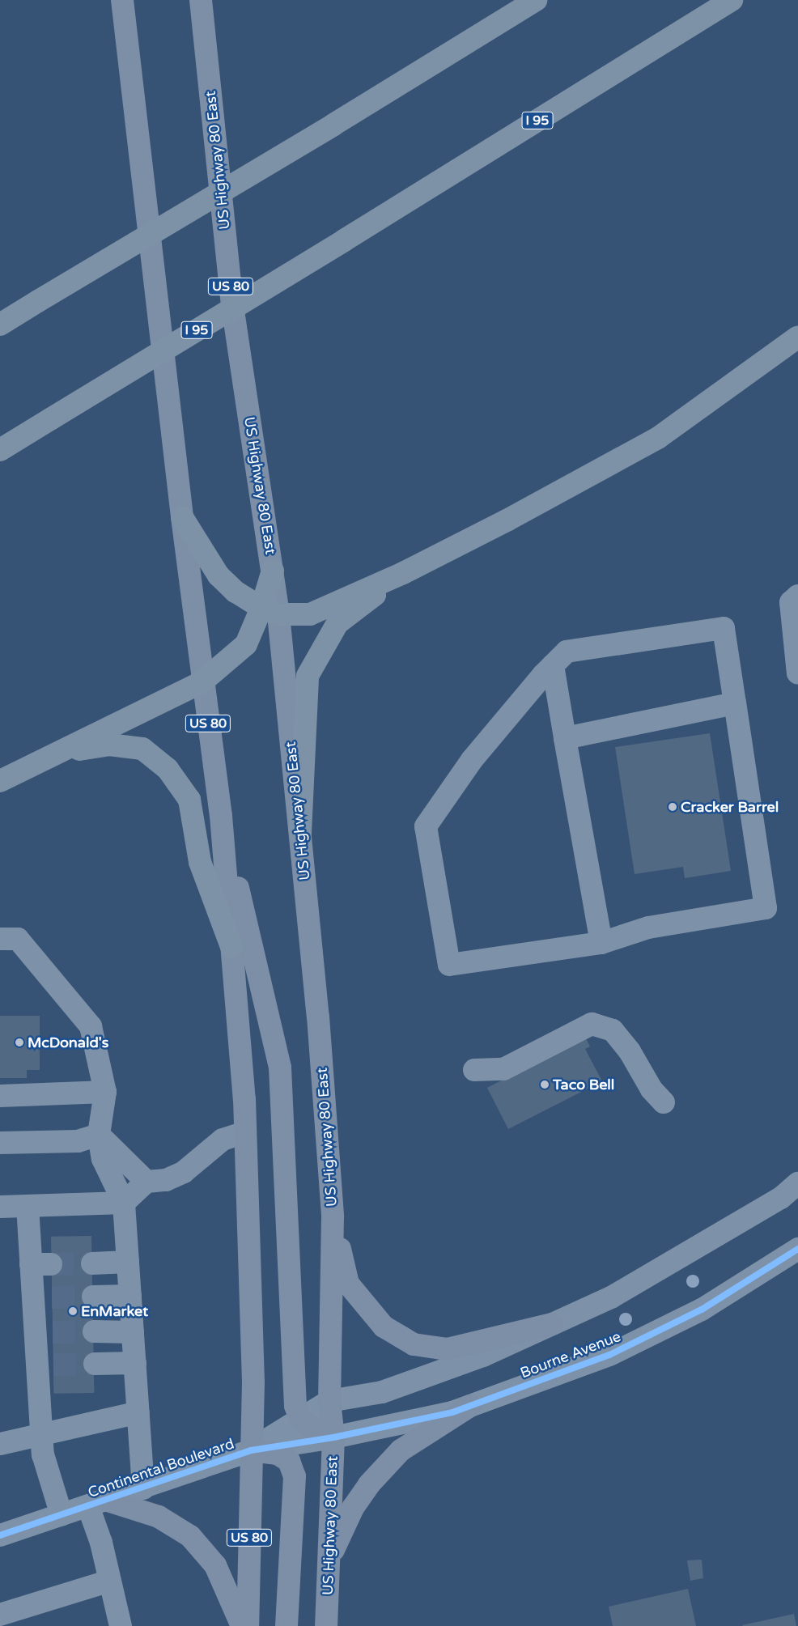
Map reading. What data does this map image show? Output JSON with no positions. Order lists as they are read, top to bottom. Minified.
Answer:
{"streets":{"highway":["I 95"],"main road":["US Highway 80 East","US 80"],"street":["Bourne Avenue","Continental Boulevard"]},"crossings":[["US Highway 80 East","Bourne Avenue"],["US Highway 80 East","Continental Boulevard"],["US 80","Continental Boulevard"],["Bourne Avenue","Continental Boulevard"]],"places":["Cracker Barrel","McDonald's","Taco Bell","EnMarket"]}
